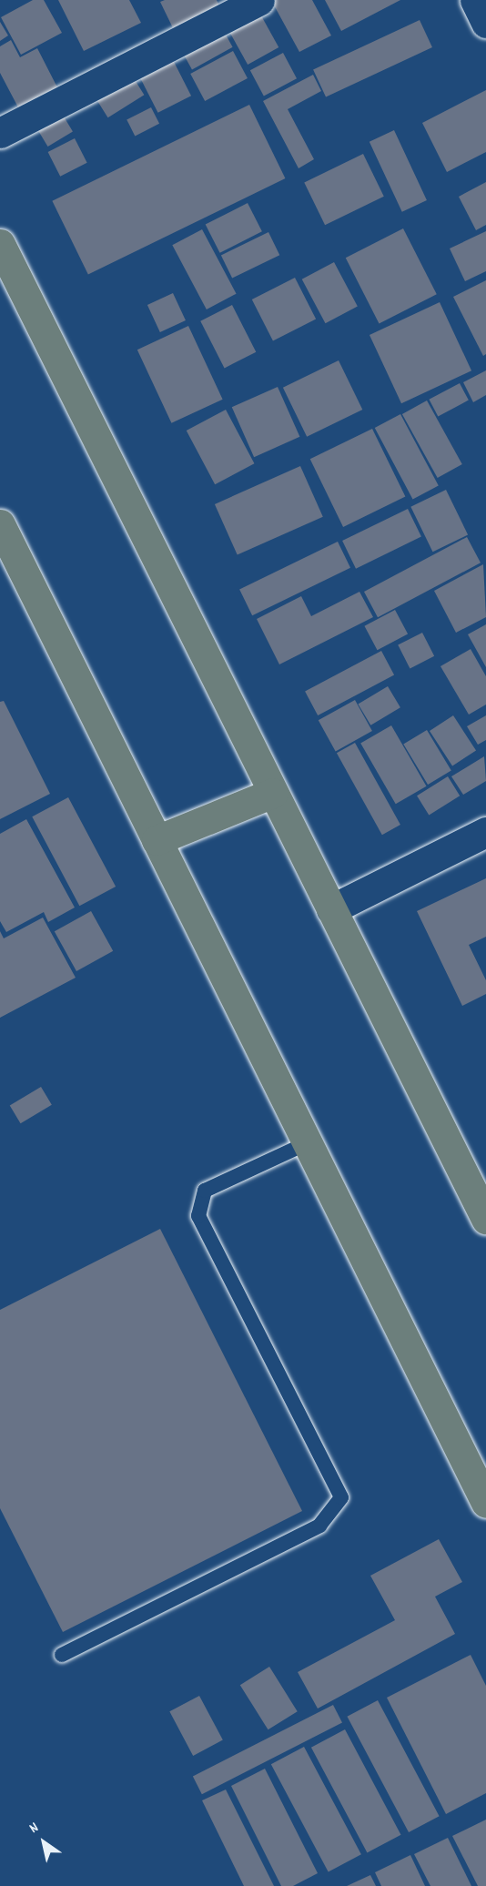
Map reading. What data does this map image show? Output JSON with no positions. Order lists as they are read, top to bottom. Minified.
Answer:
{"north":"top left"}
